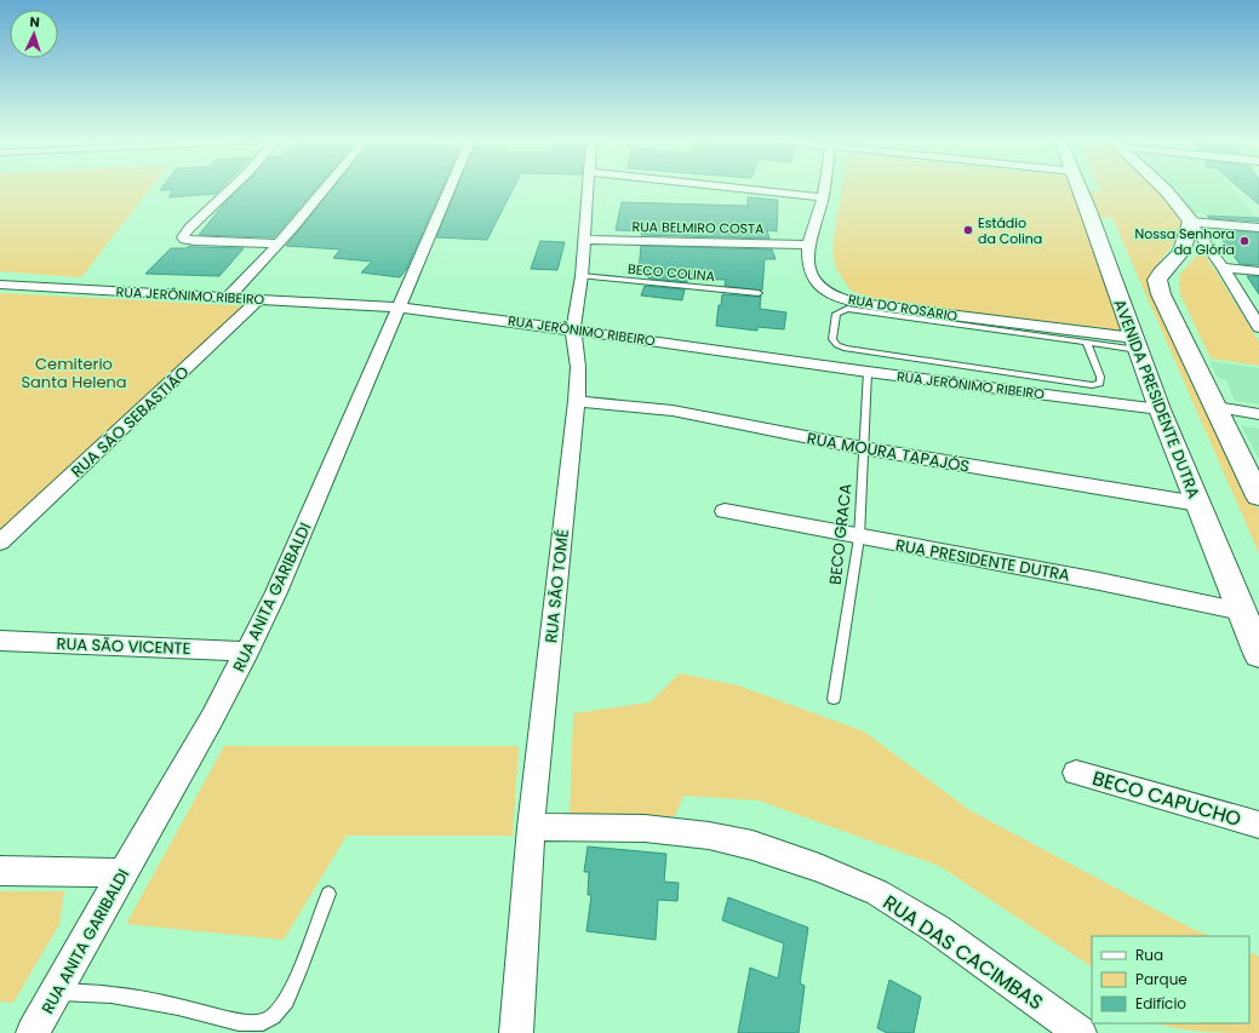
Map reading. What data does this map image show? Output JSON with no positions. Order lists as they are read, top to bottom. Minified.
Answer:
{"streets":{"street":["RUA BELMIRO COSTA","RUA JERÔNIMO RIBEIRO","RUA DO ROSARIO","AVENIDA PRESIDENTE DUTRA","RUA SÃO SEBASTIÃO","RUA MOURA TAPAJÓS","RUA PRESIDENTE DUTRA","RUA SÃO TOMÉ","RUA ANITA GARIBALDI","RUA SÃO VICENTE","BECO CAPUCHO","RUA DAS CACIMBAS"],"lane":["BECO COLINA","BECO GRACA"]},"crossings":[["RUA BELMIRO COSTA","RUA DO ROSARIO"],["RUA BELMIRO COSTA","RUA SÃO TOMÉ"],["BECO COLINA","RUA SÃO TOMÉ"],["RUA JERÔNIMO RIBEIRO","AVENIDA PRESIDENTE DUTRA"],["RUA JERÔNIMO RIBEIRO","RUA SÃO SEBASTIÃO"],["RUA JERÔNIMO RIBEIRO","BECO GRACA"],["RUA JERÔNIMO RIBEIRO","RUA SÃO TOMÉ"],["RUA JERÔNIMO RIBEIRO","RUA ANITA GARIBALDI"],["RUA DO ROSARIO","AVENIDA PRESIDENTE DUTRA"],["AVENIDA PRESIDENTE DUTRA","RUA MOURA TAPAJÓS"],["AVENIDA PRESIDENTE DUTRA","RUA PRESIDENTE DUTRA"],["RUA MOURA TAPAJÓS","BECO GRACA"],["RUA MOURA TAPAJÓS","RUA SÃO TOMÉ"],["BECO GRACA","RUA PRESIDENTE DUTRA"],["RUA SÃO TOMÉ","RUA DAS CACIMBAS"],["RUA ANITA GARIBALDI","RUA SÃO VICENTE"]],"parks":["Cemiterio Santa Helena"],"places":["Estádio da Colina","Nossa Senhora da Glória"],"legend":["Rua","Parque","Edifício"],"north":"top"}
